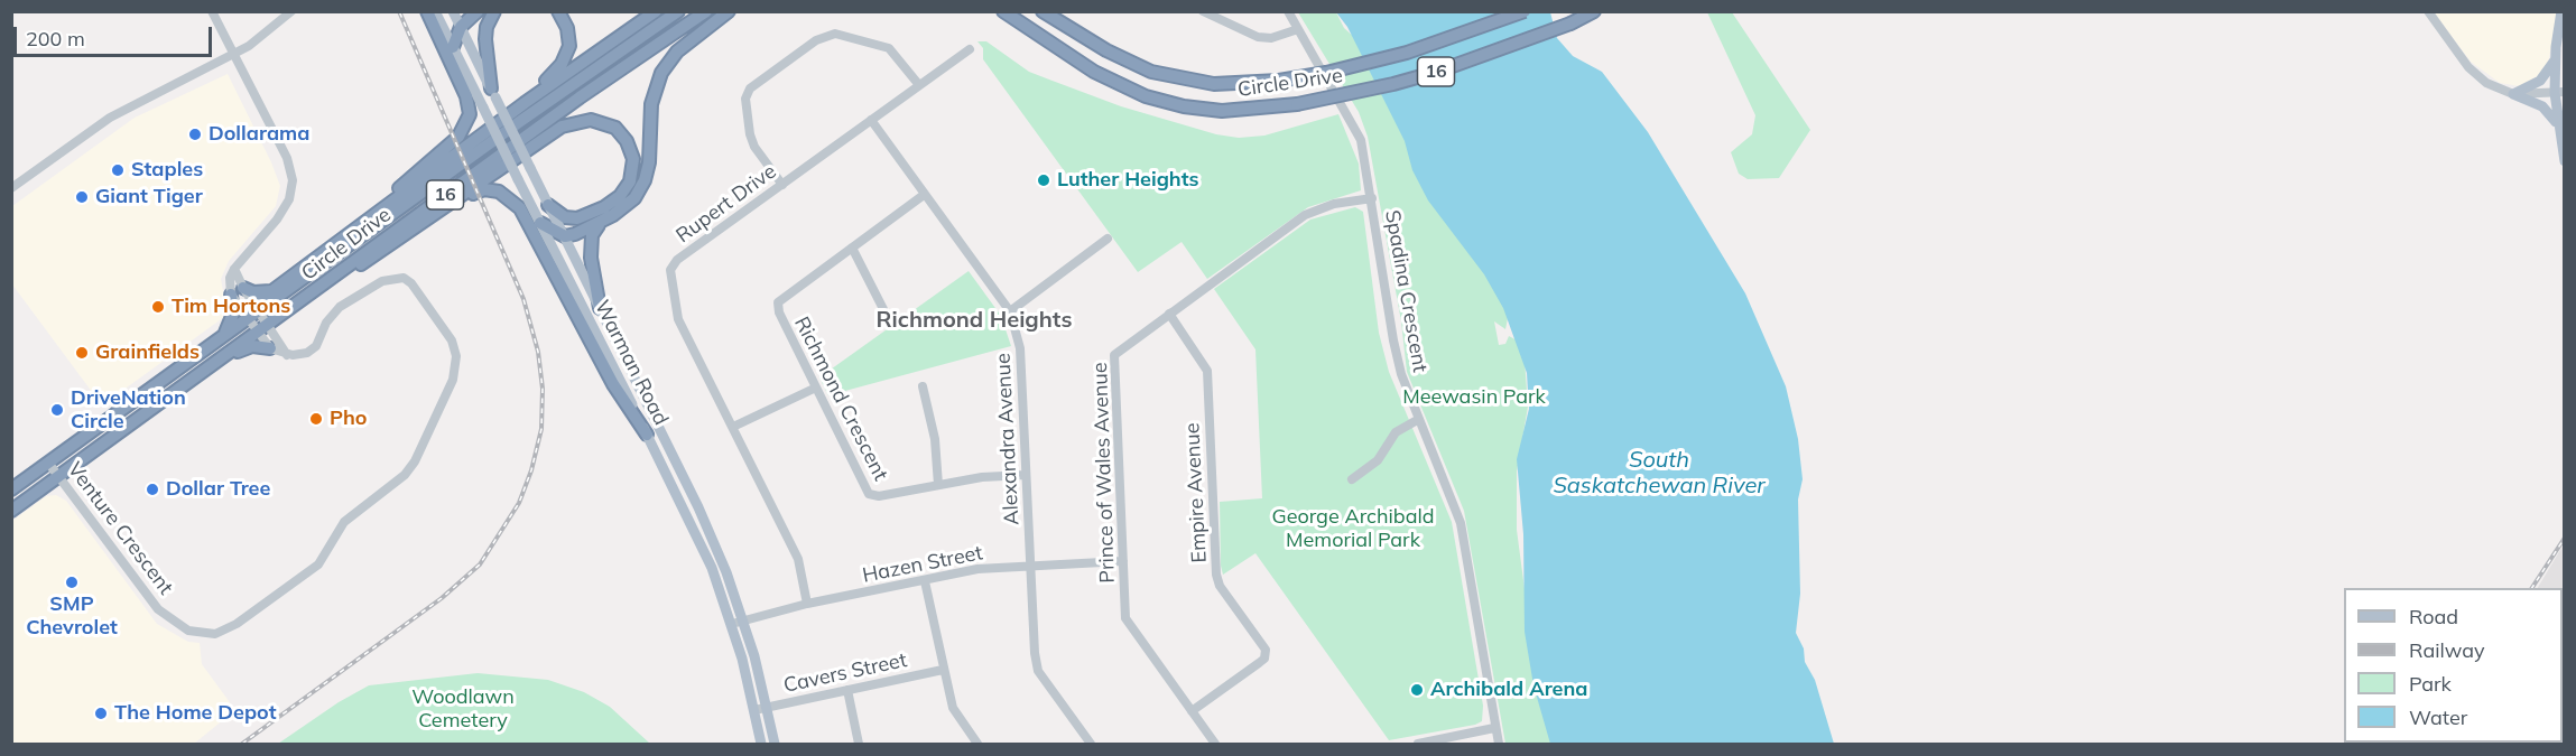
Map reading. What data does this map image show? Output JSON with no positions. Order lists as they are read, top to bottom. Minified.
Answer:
{"streets":{"highway":["16","Circle Drive"],"main road":["Warman Road"],"street":["Rupert Drive","Spadina Crescent","Richmond Crescent","Alexandra Avenue","Prince of Wales Avenue","Empire Avenue","Venture Crescent","Hazen Street","Cavers Street"]},"crossings":[["Circle Drive","Venture Crescent"],["Rupert Drive","Alexandra Avenue"],["Rupert Drive","Hazen Street"],["Spadina Crescent","Prince of Wales Avenue"],["Warman Road","Hazen Street"],["Warman Road","Cavers Street"],["Richmond Crescent","Alexandra Avenue"],["Alexandra Avenue","Hazen Street"],["Prince of Wales Avenue","Empire Avenue"],["Prince of Wales Avenue","Hazen Street"]],"districts":["Richmond Heights"],"water":["South Saskatchewan River"],"parks":["Meewasin Park","George Archibald Memorial Park","Woodlawn Cemetery"],"places":["Dollarama","Staples","Luther Heights","Giant Tiger","Tim Hortons","Grainfields","DriveNation Circle","Pho","Dollar Tree","SMP Chevrolet","Archibald Arena","The Home Depot"],"legend":["Road","Railway","Park","Water"],"scale_bar":"200 m"}
